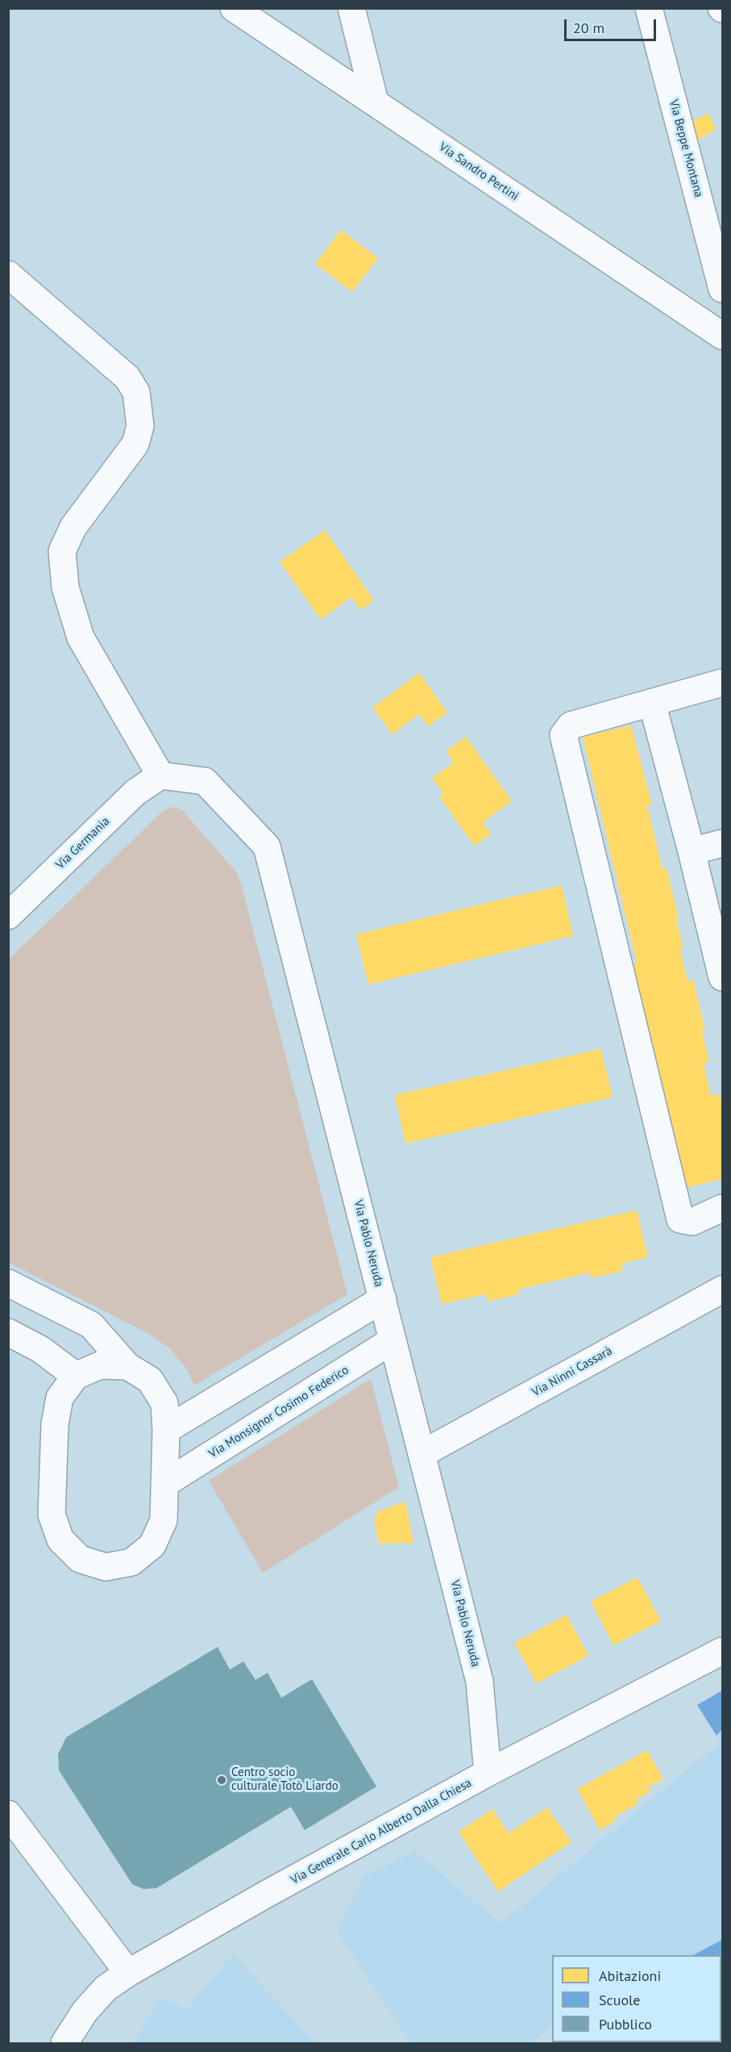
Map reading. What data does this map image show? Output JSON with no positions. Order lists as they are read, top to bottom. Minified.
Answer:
{"streets":{"street":["Via Beppe Montana","Via Sandro Pertini","Via Germania","Via Pablo Neruda","Via Ninni Cassarà","Via Monsignor Cosimo Federico","Via Generale Carlo Alberto Dalla Chiesa"]},"crossings":[["Via Germania","Via Pablo Neruda"],["Via Pablo Neruda","Via Ninni Cassarà"],["Via Pablo Neruda","Via Monsignor Cosimo Federico"],["Via Pablo Neruda","Via Generale Carlo Alberto Dalla Chiesa"]],"places":["Centro socio culturale Totò Liardo"],"legend":["Abitazioni","Scuole","Pubblico"],"scale_bar":"20 m"}
